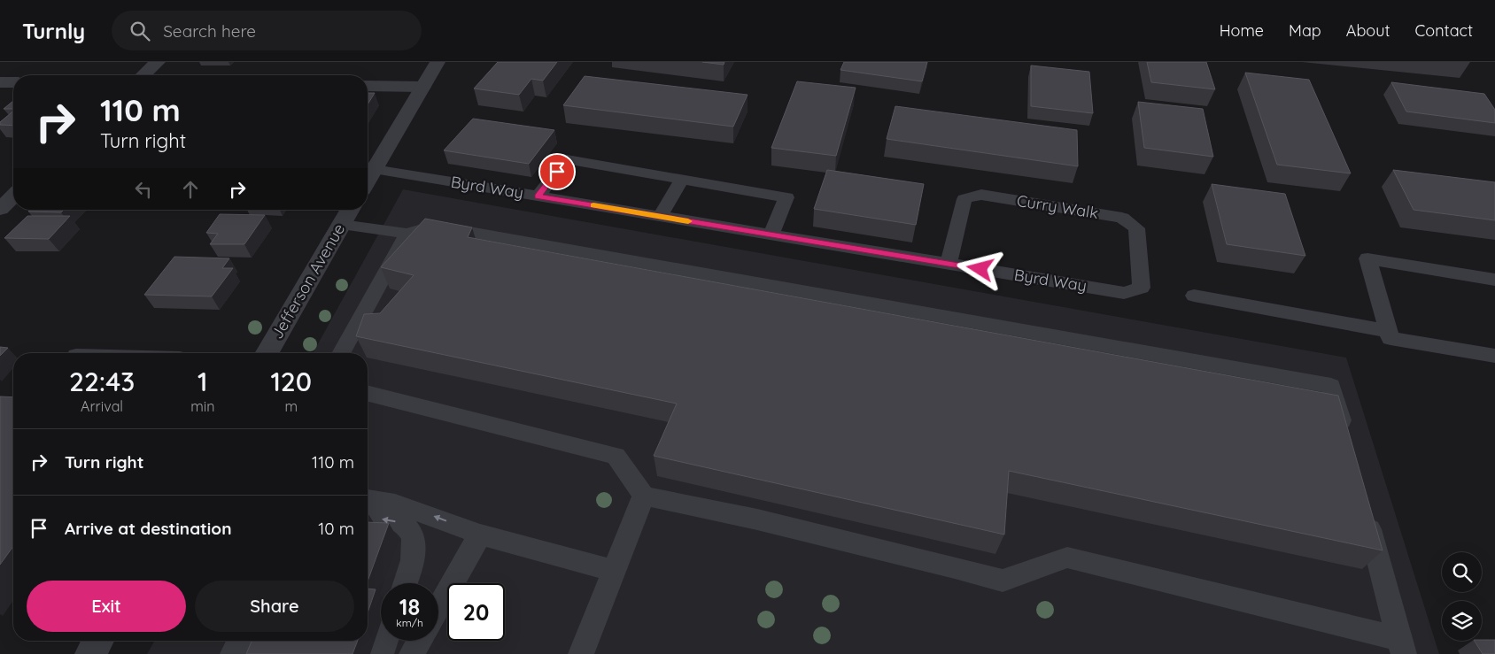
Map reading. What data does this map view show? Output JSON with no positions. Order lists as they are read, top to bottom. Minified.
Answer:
{"streets":{"street":["Jefferson Avenue"],"lane":["Byrd Way","Curry Walk"]},"crossings":[["Byrd Way","Curry Walk"]],"page":{"header":"Turnly","search":"Search here","nav":["Home","Map","About","Contact"],"turn":["110 m","Turn right"],"eta":["22:43","Arrival","1","min","120","m"],"list":[{"name":"Turn right","value":"110 m"},{"name":"Arrive at destination","value":"10 m"}],"buttons":["Exit","Share"],"speed":"18 km/h","limit":"20"}}
